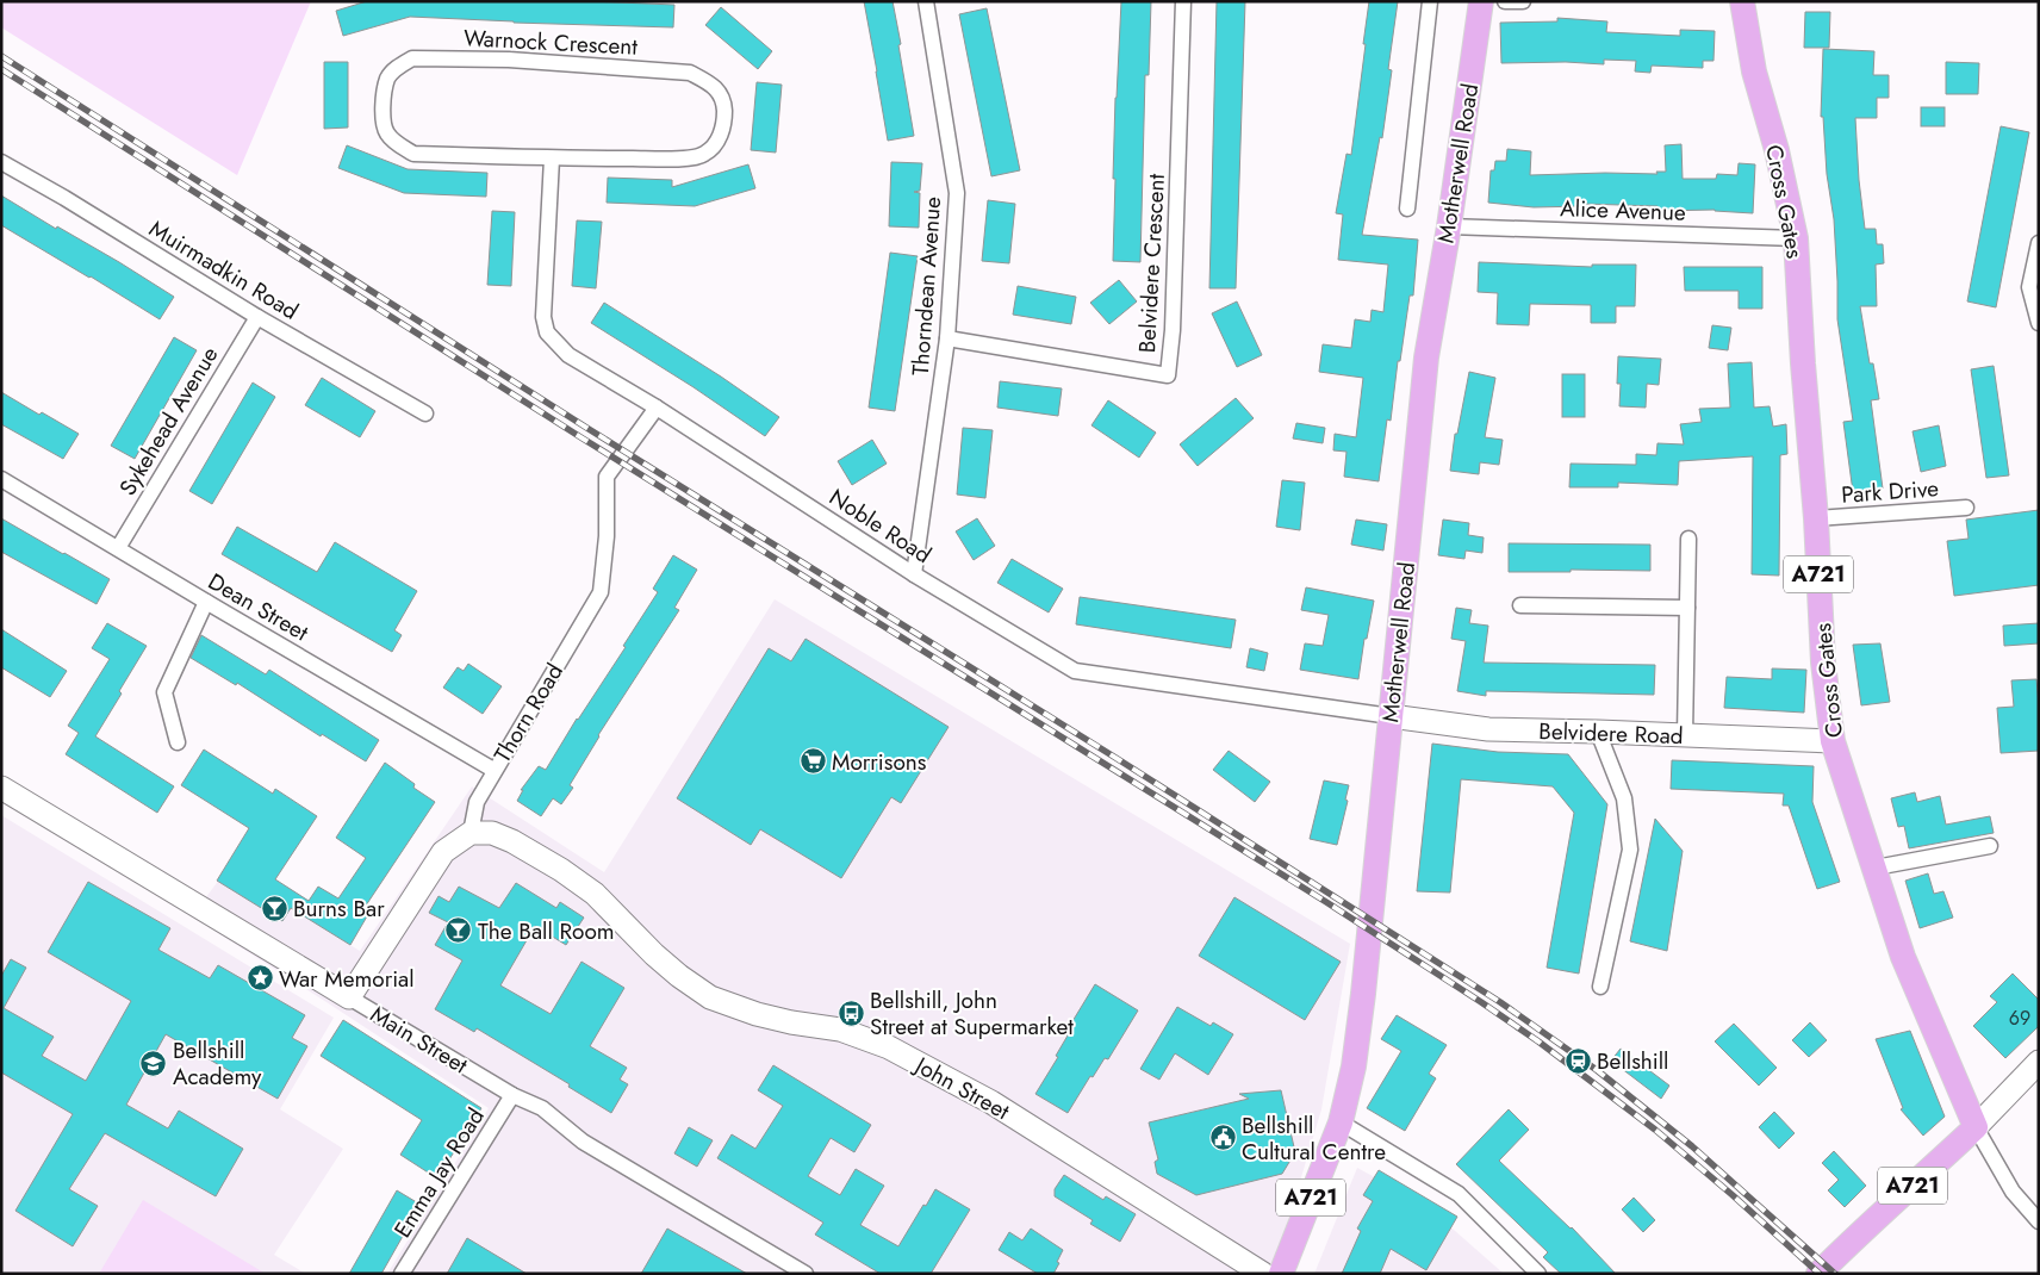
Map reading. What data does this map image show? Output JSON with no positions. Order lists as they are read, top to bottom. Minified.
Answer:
{"streets":{"main road":["Motherwell Road","Cross Gates","A721"],"street":["Warnock Crescent","Alice Avenue","Belvidere Crescent","Muirmadkin Road","Thorndean Avenue","Sykehead Avenue","Park Drive","Noble Road","Dean Street","Thorn Road","Belvidere Road","Main Street","John Street","Emma Jay Road"]},"crossings":[["Warnock Crescent","Noble Road"],["Motherwell Road","Alice Avenue"],["Motherwell Road","Noble Road"],["Motherwell Road","Belvidere Road"],["Cross Gates","Alice Avenue"],["Cross Gates","Park Drive"],["Cross Gates","A721"],["Cross Gates","Belvidere Road"],["Belvidere Crescent","Thorndean Avenue"],["Muirmadkin Road","Sykehead Avenue"],["Thorndean Avenue","Noble Road"],["Sykehead Avenue","Dean Street"],["Noble Road","Thorn Road"],["Noble Road","Belvidere Road"],["Dean Street","Thorn Road"],["Thorn Road","John Street"],["Main Street","Emma Jay Road"]],"places":{"supermarket":["Morrisons"],"bar":["Burns Bar","The Ball Room"],"place":["War Memorial"],"bus stop":["Bellshill, John Street at Supermarket"],"station":["Bellshill"],"school or university":["Bellshill Academy"],"public building":["Bellshill Cultural Centre"]},"house_numbers":["69"]}
